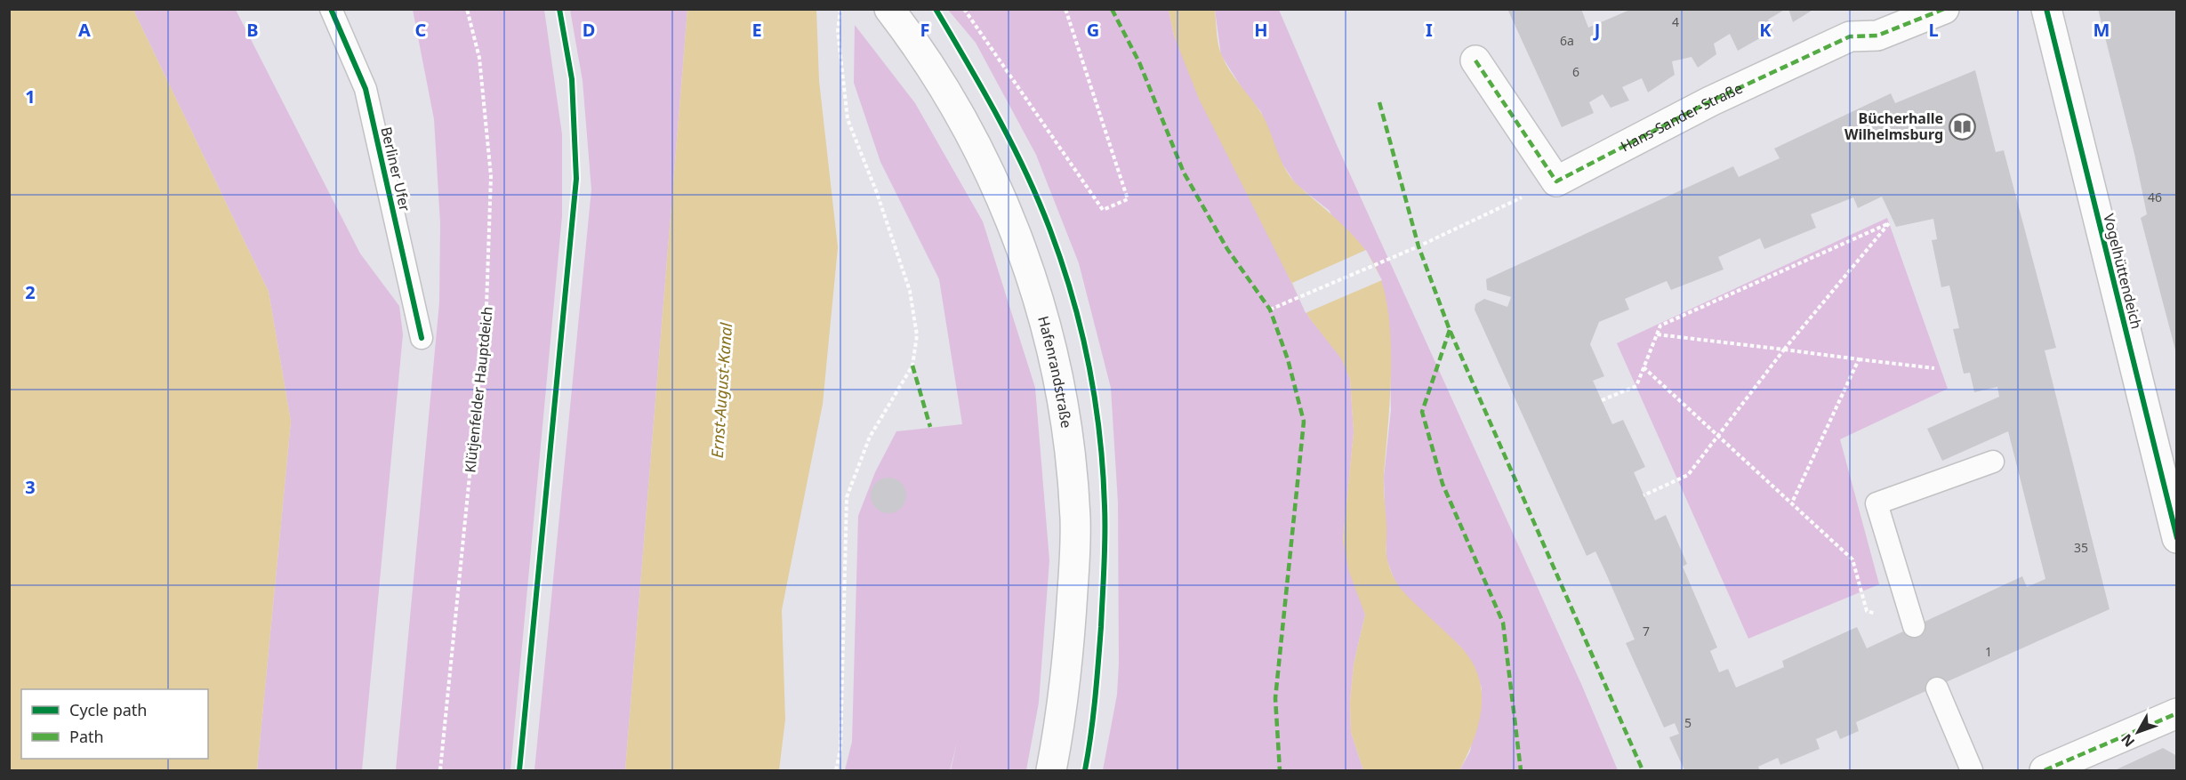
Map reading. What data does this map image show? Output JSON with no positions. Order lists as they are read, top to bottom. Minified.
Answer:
{"streets":{"street":["Hans-Sander-Straße","Vogelhüttendeich","Hafenrandstraße"],"lane":["Berliner Ufer"],"path":["Klütjenfelder Hauptdeich"]},"water":["Ernst-August-Kanal"],"places":{"library":["Bücherhalle Wilhelmsburg"]},"house_numbers":["4","6a","6","46","35","7","1","5"],"legend":["Cycle path","Path"],"north":"bottom left","grid":{"columns":["A","B","C","D","E","F","G","H","I","J","K","L","M"],"rows":["1","2","3"]}}
